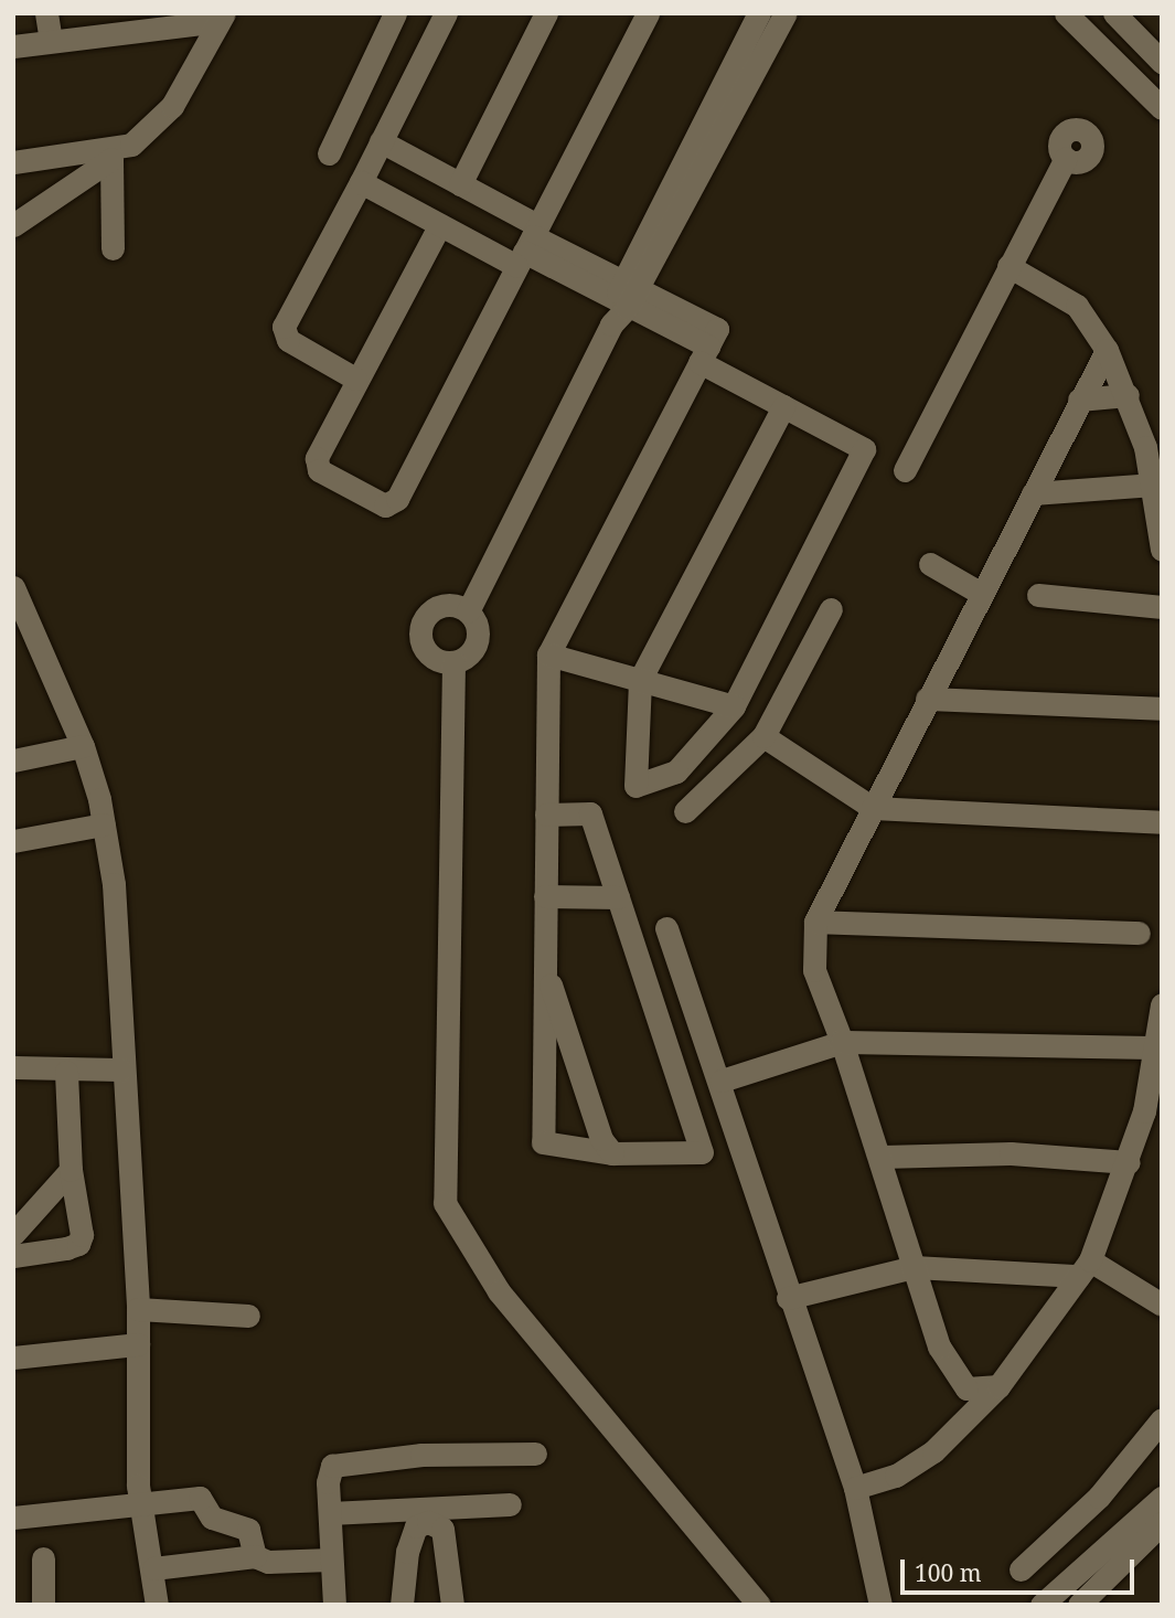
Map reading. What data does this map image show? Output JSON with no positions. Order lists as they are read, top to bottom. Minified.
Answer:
{"scale_bar":"100 m"}
